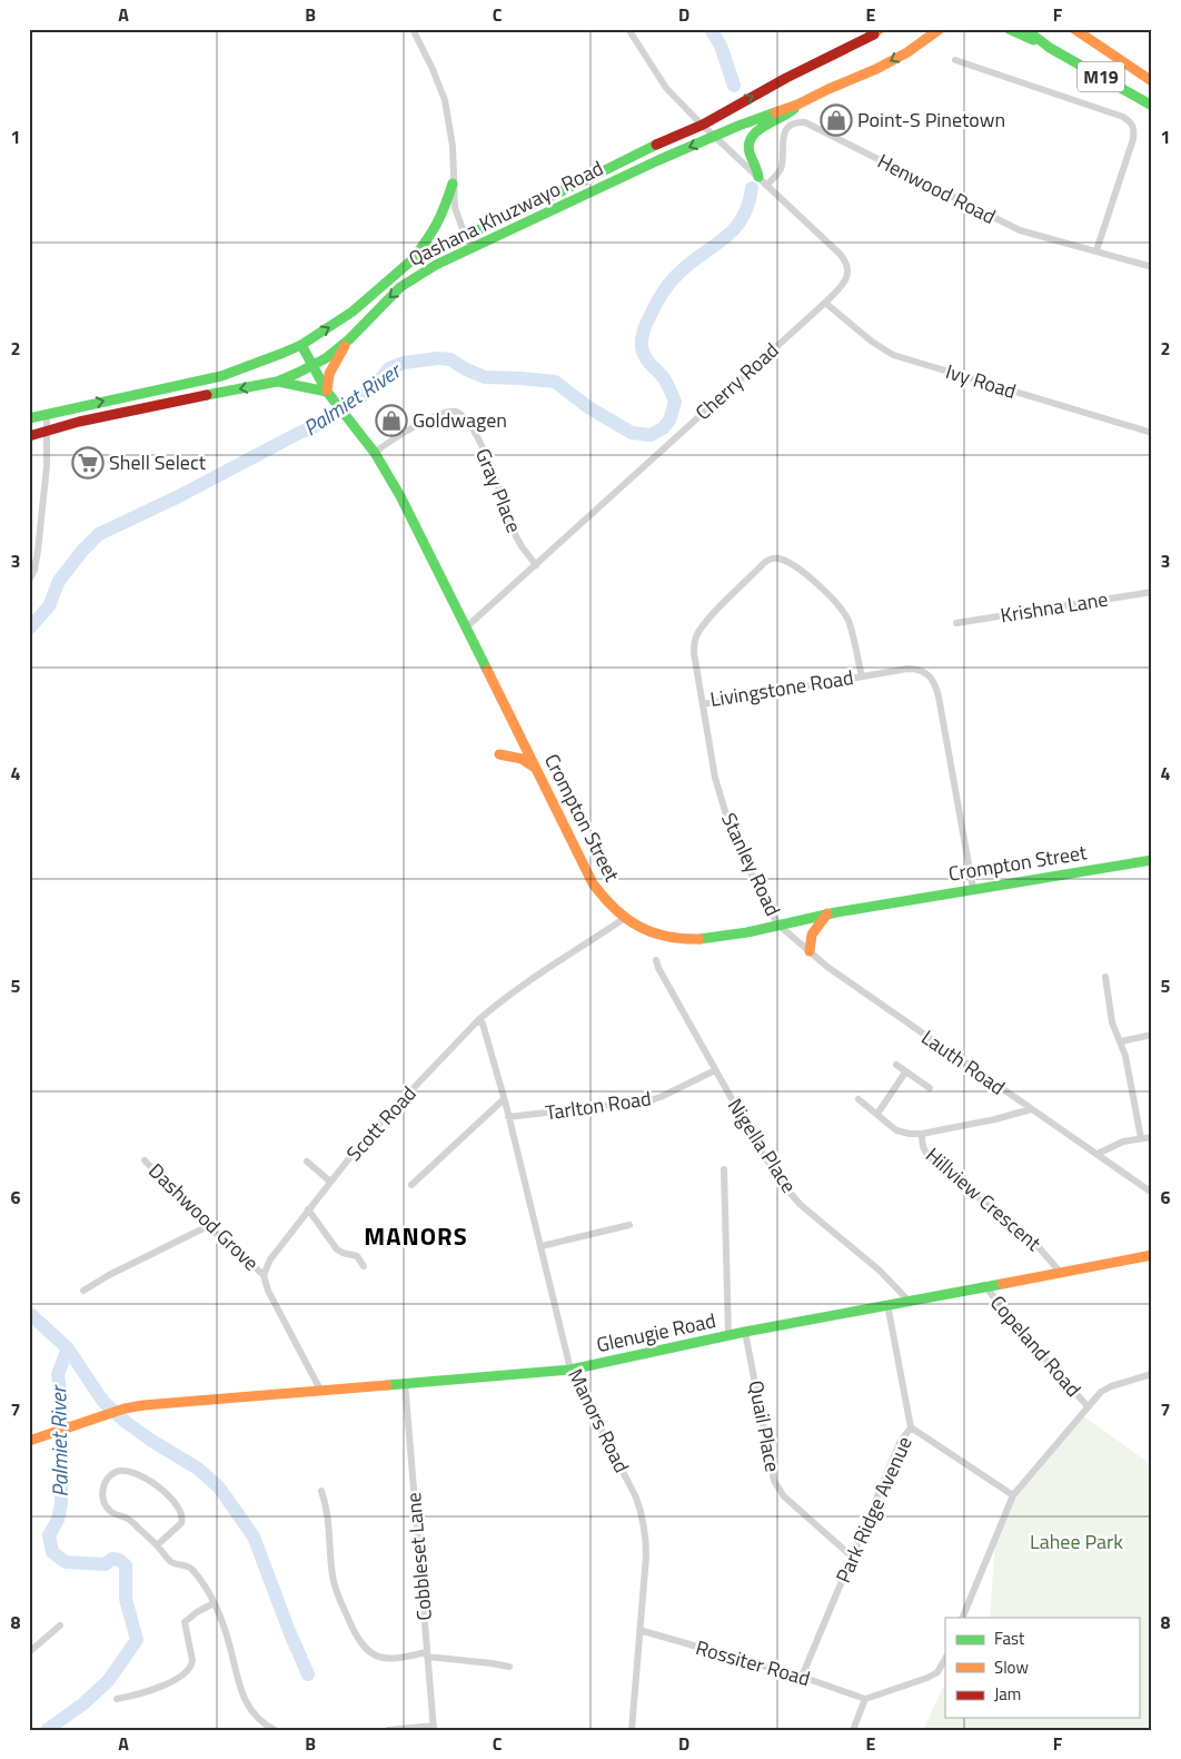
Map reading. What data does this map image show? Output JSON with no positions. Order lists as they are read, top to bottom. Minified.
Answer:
{"streets":{"main road":["M19","Qashana Khuzwayo Road","Crompton Street","Glenugie Road"],"street":["Henwood Road","Cherry Road","Ivy Road","Gray Place","Krishna Lane","Livingstone Road","Stanley Road","Lauth Road","Tarlton Road","Scott Road","Nigella Place","Hillview Crescent","Dashwood Grove","Copeland Road","Manors Road","Quail Place","Park Ridge Avenue","Cobbleset Lane","Rossiter Road"]},"crossings":[["Henwood Road","Cherry Road"],["Qashana Khuzwayo Road","Cherry Road"],["Qashana Khuzwayo Road","Crompton Street"],["Cherry Road","Ivy Road"],["Cherry Road","Gray Place"],["Cherry Road","Crompton Street"],["Gray Place","Crompton Street"],["Livingstone Road","Crompton Street"],["Livingstone Road","Stanley Road"],["Crompton Street","Stanley Road"],["Crompton Street","Lauth Road"],["Crompton Street","Scott Road"],["Stanley Road","Lauth Road"],["Lauth Road","Hillview Crescent"],["Tarlton Road","Nigella Place"],["Tarlton Road","Manors Road"],["Scott Road","Dashwood Grove"],["Scott Road","Manors Road"],["Nigella Place","Glenugie Road"],["Hillview Crescent","Glenugie Road"],["Glenugie Road","Copeland Road"],["Glenugie Road","Manors Road"],["Glenugie Road","Quail Place"],["Glenugie Road","Park Ridge Avenue"],["Glenugie Road","Cobbleset Lane"],["Manors Road","Rossiter Road"],["Quail Place","Park Ridge Avenue"],["Park Ridge Avenue","Rossiter Road"]],"districts":["MANORS"],"water":["Palmiet River"],"parks":["Lahee Park"],"places":{"shop":["Point-S Pinetown","Goldwagen"],"supermarket":["Shell Select"]},"legend":["Fast","Slow","Jam"],"grid":{"columns":["A","B","C","D","E","F"],"rows":["1","2","3","4","5","6","7","8"]}}
